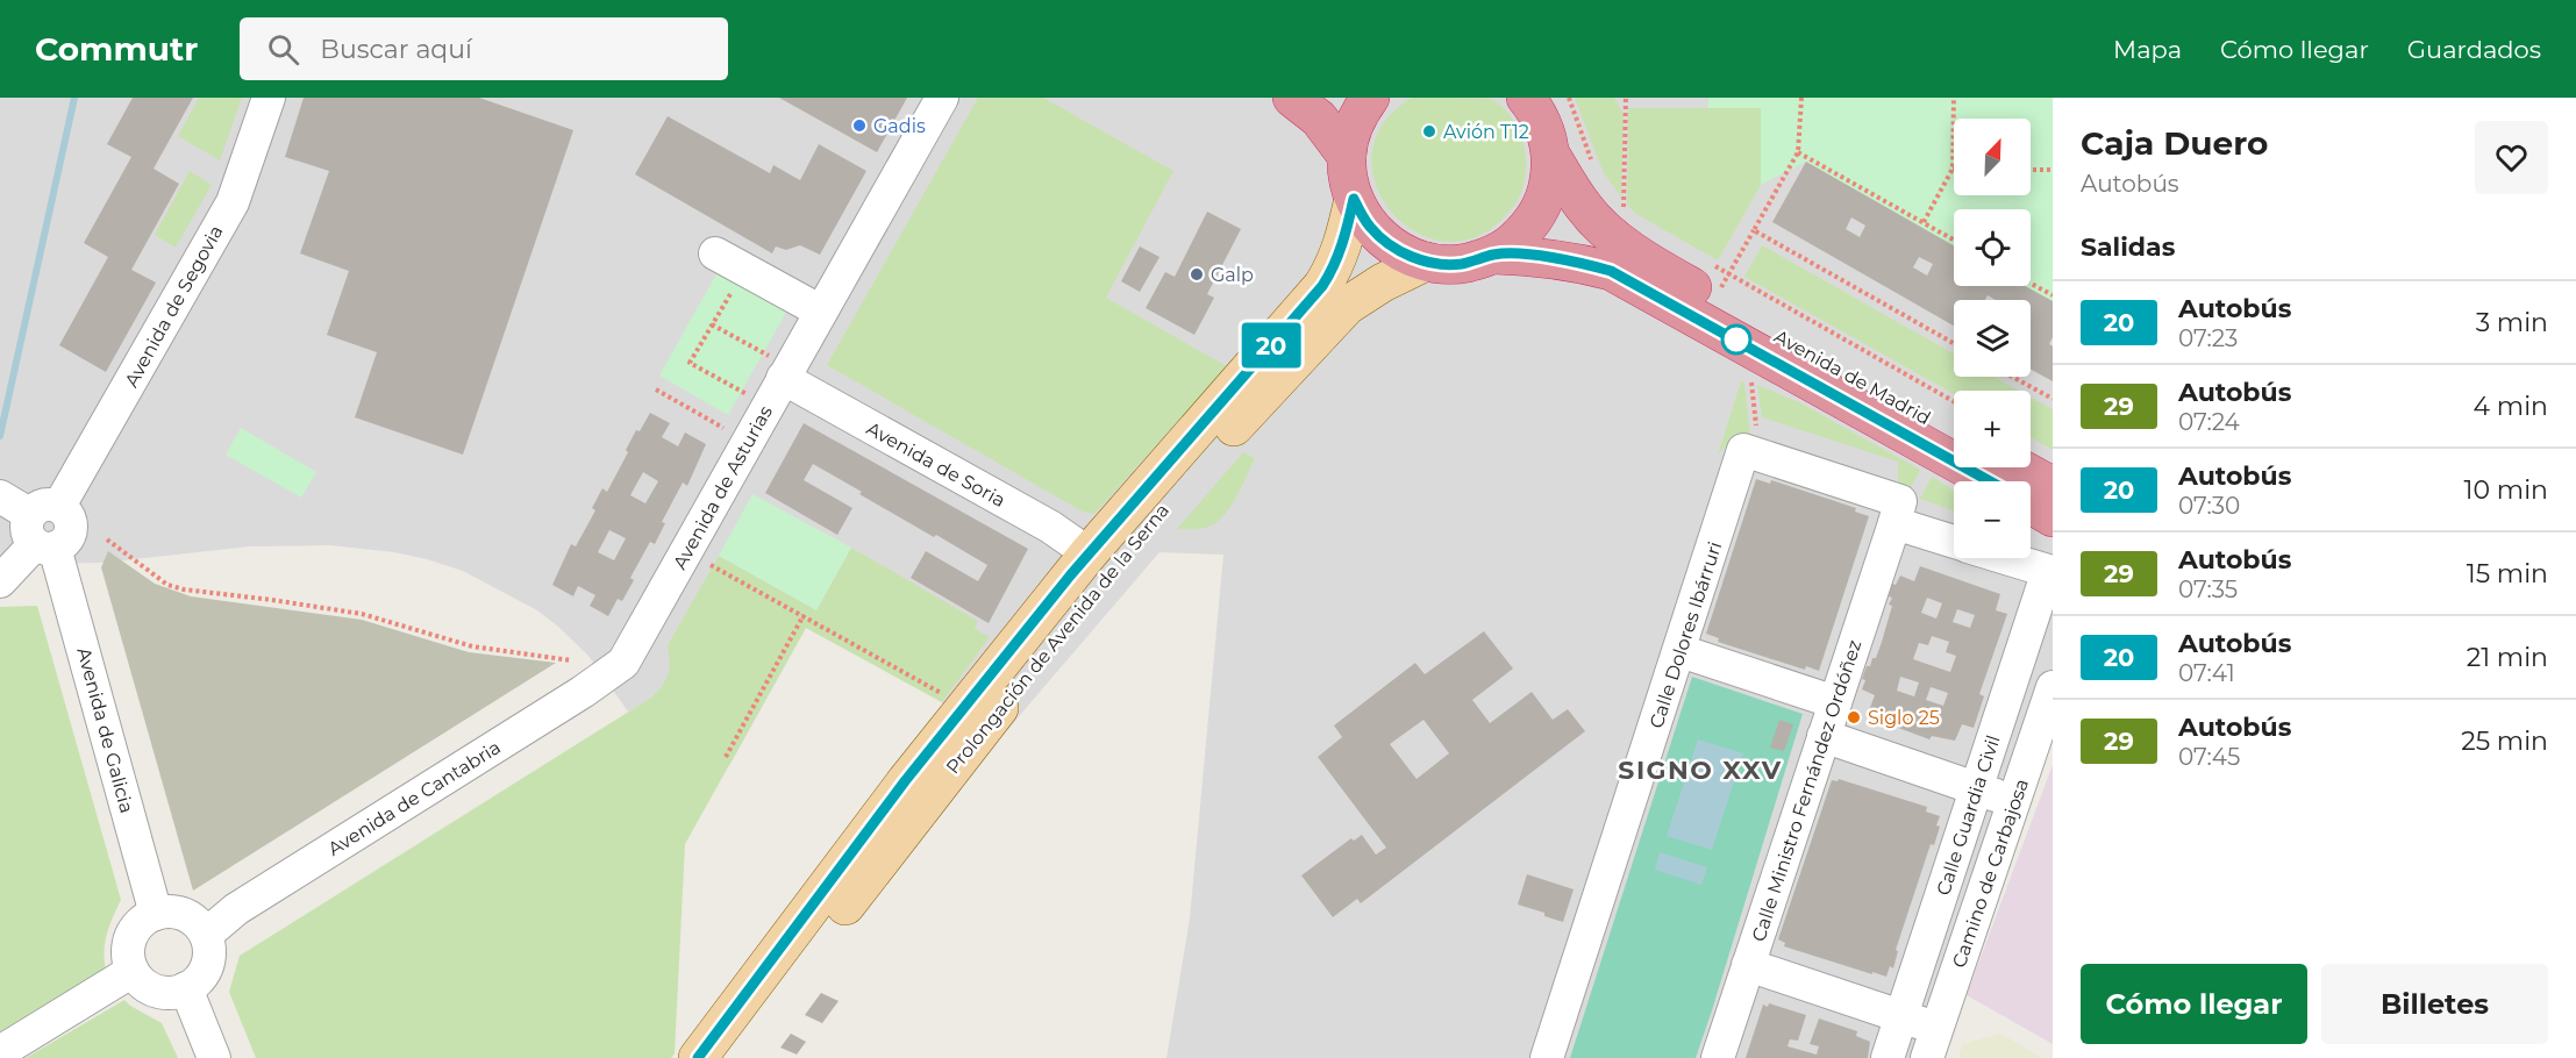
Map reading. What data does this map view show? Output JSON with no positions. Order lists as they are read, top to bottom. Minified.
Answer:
{"streets":{"highway":["Avenida de Madrid"],"main road":["Prolongación de Avenida de la Serna"],"street":["Avenida de Segovia","Avenida de Soria","Avenida de Asturias","Calle Dolores Ibárruri","Avenida de Galicia","Calle Ministro Fernández Ordóñez","Avenida de Cantabria","Calle Guardia Civil","Camino de Carbajosa"]},"crossings":[["Avenida de Segovia","Avenida de Galicia"],["Avenida de Soria","Avenida de Asturias"],["Avenida de Soria","Prolongación de Avenida de la Serna"],["Avenida de Asturias","Avenida de Cantabria"],["Avenida de Galicia","Avenida de Cantabria"]],"districts":["SIGNO XXV"],"places":["Gadis","Avión T12","Galp","Siglo 25"],"lines":["bus line 20"],"north":"top right","page":{"header":"Commutr","search":"Buscar aquí","nav":["Mapa","Cómo llegar","Guardados"],"on_map":"20","heading":[["Caja Duero","Autobús"],"Salidas"],"map_buttons":["+","−"],"list":[{"mark":"20","name":"Autobús","note":"07:23","value":"3 min"},{"mark":"29","name":"Autobús","note":"07:24","value":"4 min"},{"mark":"20","name":"Autobús","note":"07:30","value":"10 min"},{"mark":"29","name":"Autobús","note":"07:35","value":"15 min"},{"mark":"20","name":"Autobús","note":"07:41","value":"21 min"},{"mark":"29","name":"Autobús","note":"07:45","value":"25 min"}],"buttons":["Cómo llegar","Billetes"]}}
